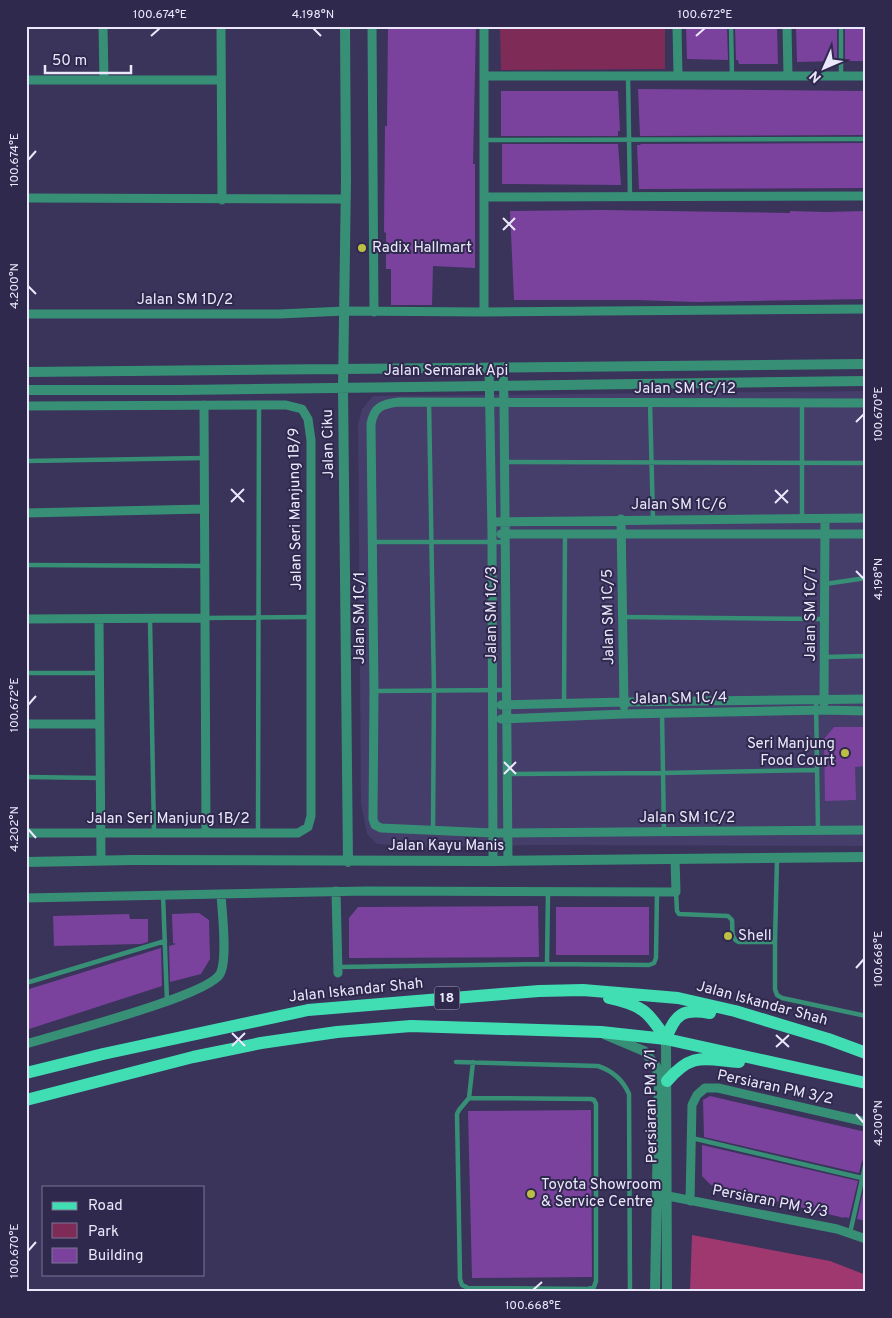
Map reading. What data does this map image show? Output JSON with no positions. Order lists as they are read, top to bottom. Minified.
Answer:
{"streets":{"main road":["Jalan Iskandar Shah","18"],"street":["Jalan SM 1D/2","Jalan Semarak Api","Jalan SM 1C/12","Jalan Ciku","Jalan SM 1C/6","Jalan Seri Manjung 1B/9","Jalan SM 1C/3","Jalan SM 1C/7","Jalan SM 1C/5","Jalan SM 1C/1","Jalan SM 1C/4","Jalan SM 1C/2","Jalan Seri Manjung 1B/2","Jalan Kayu Manis","Persiaran PM 3/2","Persiaran PM 3/1","Persiaran PM 3/3"]},"crossings":[["Jalan SM 1D/2","Jalan Ciku"],["Jalan Semarak Api","Jalan Ciku"],["Jalan Semarak Api","Jalan SM 1C/3"],["Jalan SM 1C/12","Jalan SM 1C/3"],["Jalan SM 1C/12","Jalan SM 1C/1"],["Jalan Ciku","Jalan Kayu Manis"],["Jalan SM 1C/6","Jalan SM 1C/3"],["Jalan SM 1C/6","Jalan SM 1C/7"],["Jalan SM 1C/6","Jalan SM 1C/5"],["Jalan Seri Manjung 1B/9","Jalan Seri Manjung 1B/2"],["Jalan SM 1C/3","Jalan SM 1C/1"],["Jalan SM 1C/3","Jalan SM 1C/4"],["Jalan SM 1C/3","Jalan SM 1C/2"],["Jalan SM 1C/3","Jalan Kayu Manis"],["Jalan SM 1C/7","Jalan SM 1C/4"],["Jalan SM 1C/5","Jalan SM 1C/4"],["Jalan SM 1C/1","Jalan SM 1C/2"],["18","Persiaran PM 3/1"],["Persiaran PM 3/2","Persiaran PM 3/3"],["Persiaran PM 3/1","Persiaran PM 3/3"]],"places":["Radix Hallmart","Seri Manjung Food Court","Shell","Toyota Showroom & Service Centre"],"legend":["Road","Park","Building"],"scale_bar":"50 m","north":"bottom left","coordinates":["100.674°E","4.198°N","100.672°E","4.200°N","100.670°E","4.202°N","100.668°E"]}
